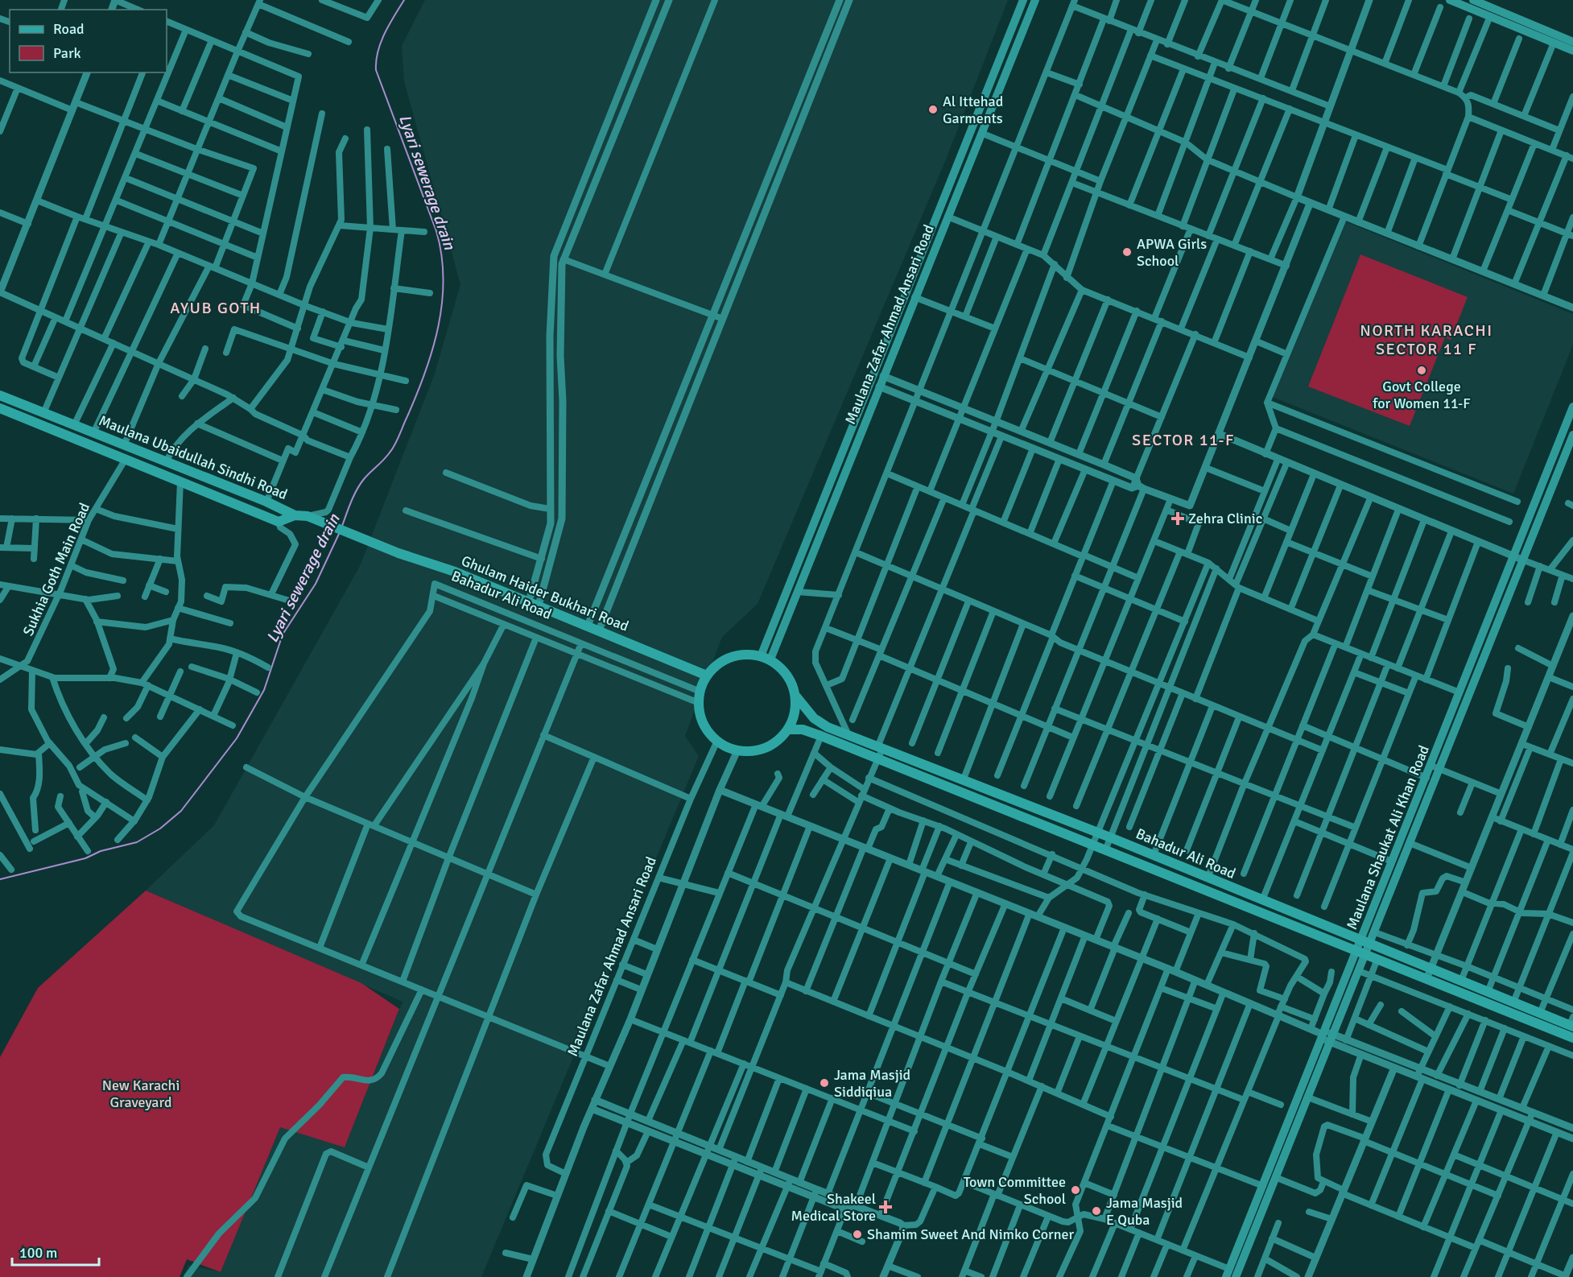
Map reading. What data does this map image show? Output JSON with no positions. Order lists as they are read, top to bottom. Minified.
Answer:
{"streets":{"main road":["Maulana Zafar Ahmad Ansari Road","Maulana Ubaidullah Sindhi Road","Ghulam Haider Bukhari Road","Bahadur Ali Road","Maulana Shaukat Ali Khan Road"],"street":["Sukhia Goth Main Road"]},"crossings":[["Maulana Zafar Ahmad Ansari Road","Ghulam Haider Bukhari Road"],["Maulana Zafar Ahmad Ansari Road","Bahadur Ali Road"],["Maulana Ubaidullah Sindhi Road","Sukhia Goth Main Road"],["Maulana Ubaidullah Sindhi Road","Ghulam Haider Bukhari Road"],["Ghulam Haider Bukhari Road","Bahadur Ali Road"],["Bahadur Ali Road","Maulana Shaukat Ali Khan Road"]],"districts":["AYUB GOTH","NORTH KARACHI SECTOR 11 F","SECTOR 11-F"],"water":["Lyari sewerage drain"],"parks":["New Karachi Graveyard"],"places":{"other":["Al Ittehad Garments","APWA Girls School","Govt College for Women 11-F","Jama Masjid Siddiqiua","Town Committee School","Jama Masjid E Quba","Shamim Sweet And Nimko Corner"],"health":["Zehra Clinic","Shakeel Medical Store"]},"legend":["Road","Park"],"scale_bar":"100 m"}
